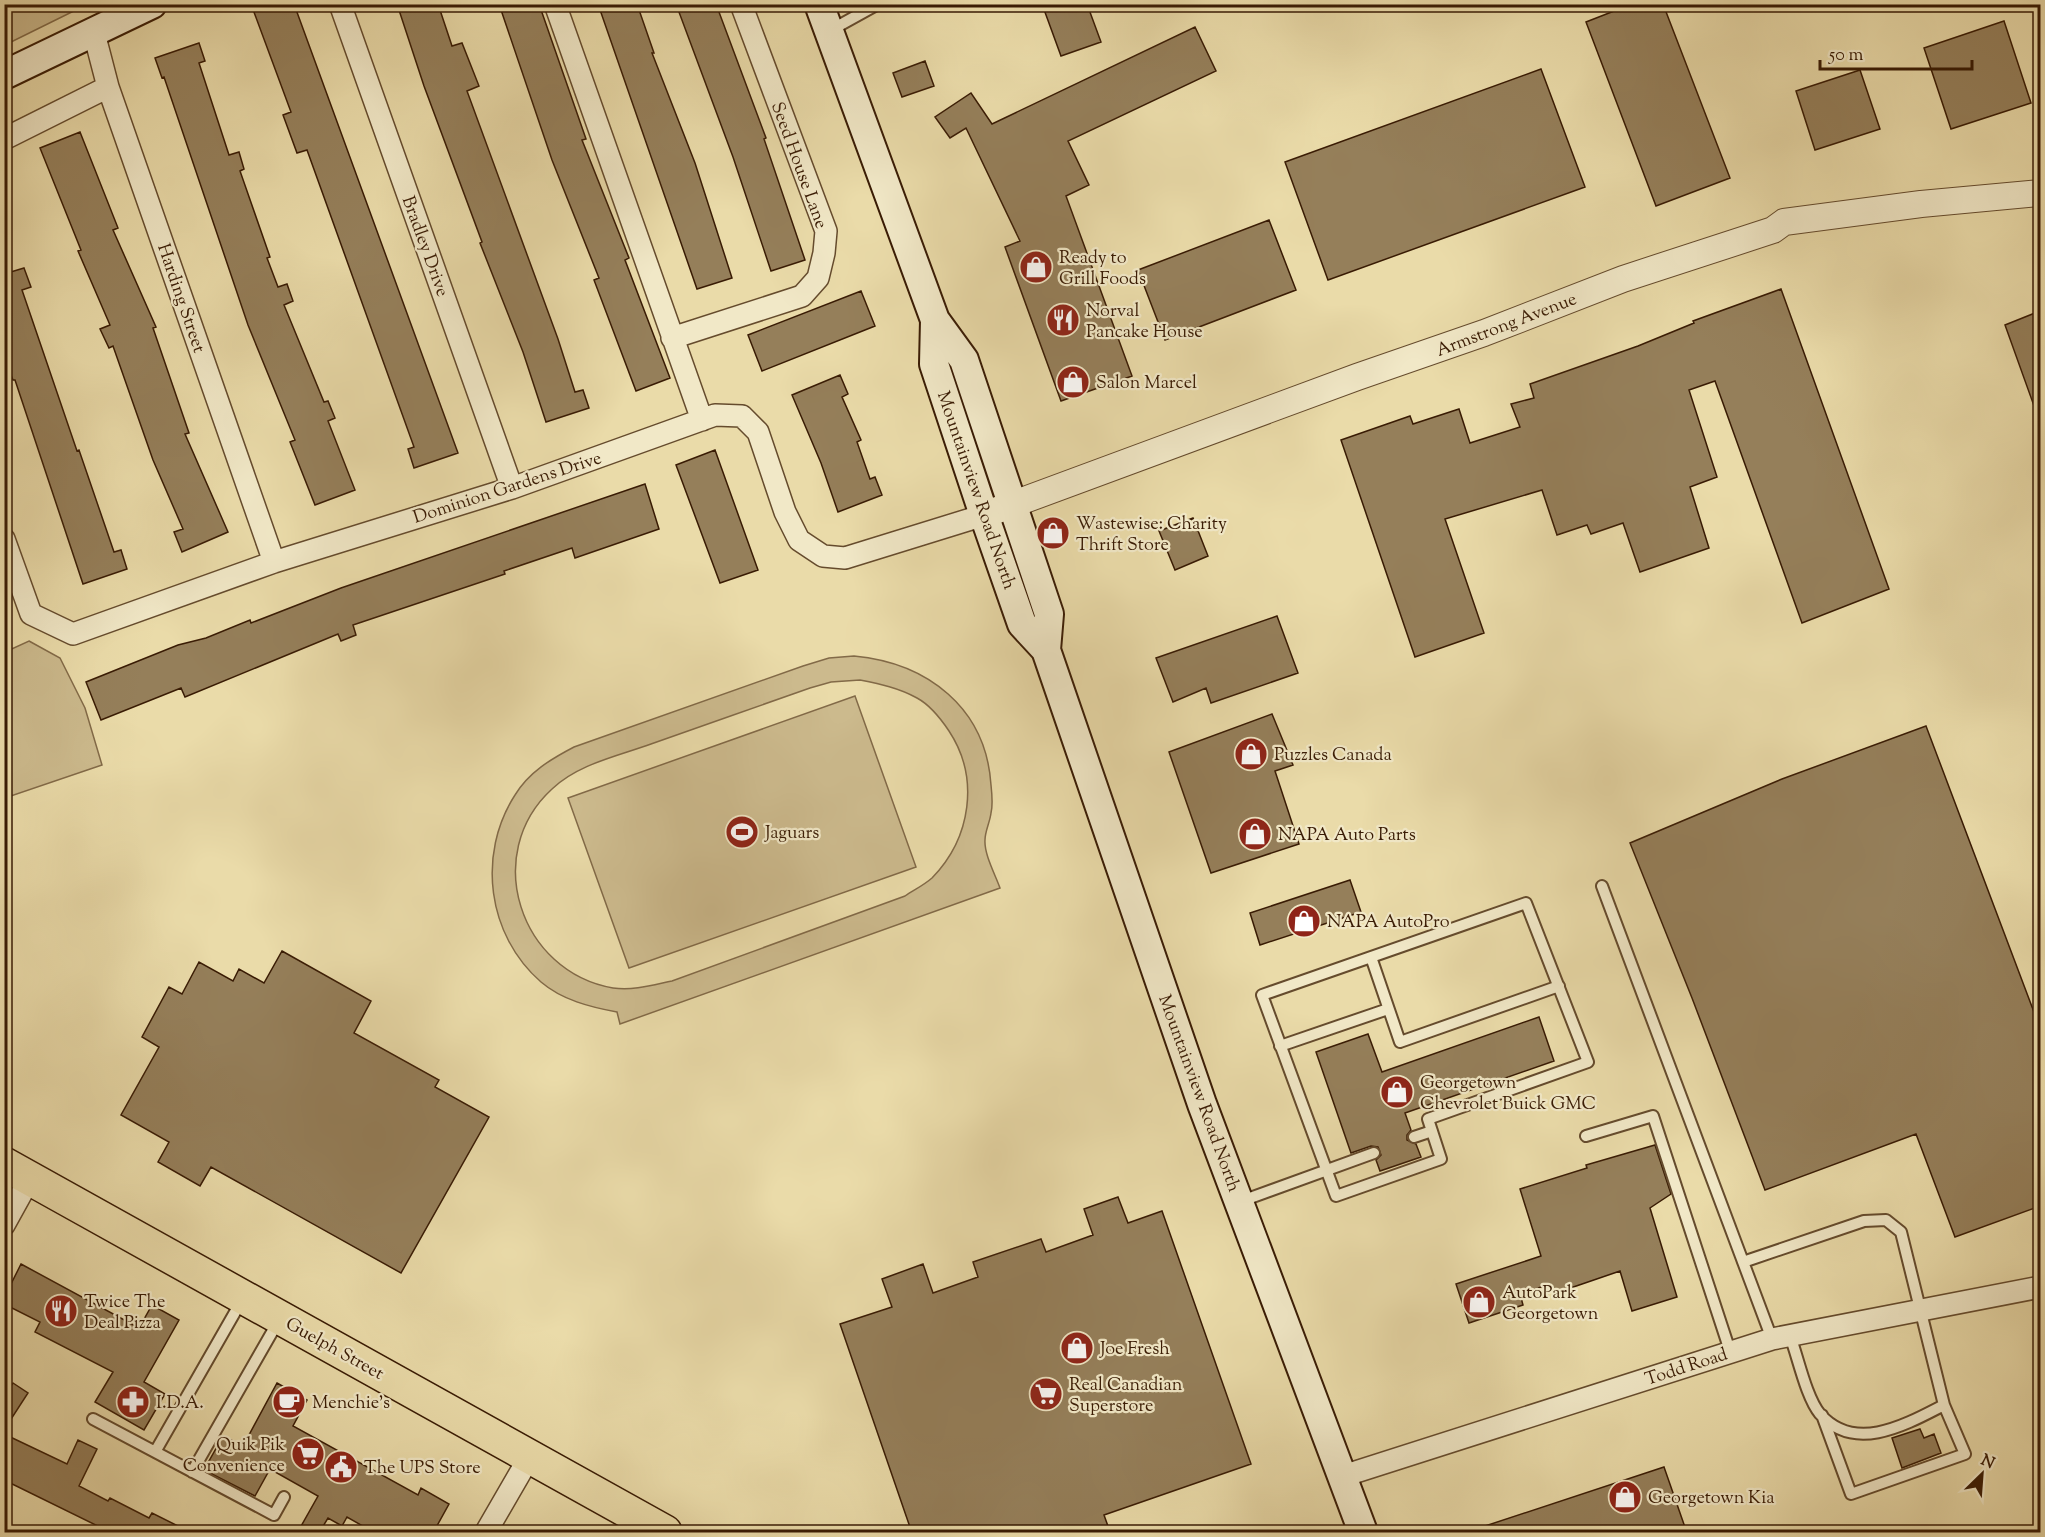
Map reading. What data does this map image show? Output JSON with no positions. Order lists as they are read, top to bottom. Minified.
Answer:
{"streets":{"main road":["Mountainview Road North","Guelph Street"],"street":["Seed House Lane","Bradley Drive","Harding Street","Armstrong Avenue","Dominion Gardens Drive","Todd Road"]},"crossings":[["Bradley Drive","Dominion Gardens Drive"],["Harding Street","Dominion Gardens Drive"],["Armstrong Avenue","Dominion Gardens Drive"],["Armstrong Avenue","Mountainview Road North"],["Dominion Gardens Drive","Mountainview Road North"],["Mountainview Road North","Todd Road"]],"places":{"shop":["Ready to Grill Foods","Salon Marcel","Wastewise: Charity Thrift Store","Puzzles Canada","NAPA Auto Parts","NAPA AutoPro","Georgetown Chevrolet Buick GMC","AutoPark Georgetown","Joe Fresh","Georgetown Kia"],"restaurant":["Norval Pancake House","Twice The Deal Pizza"],"sports":["Jaguars"],"supermarket":["Real Canadian Superstore","Quik Pik Convenience"],"pharmacy":["I.D.A."],"cafe":["Menchie's"],"public building":["The UPS Store"]},"scale_bar":"50 m","north":"top right"}
